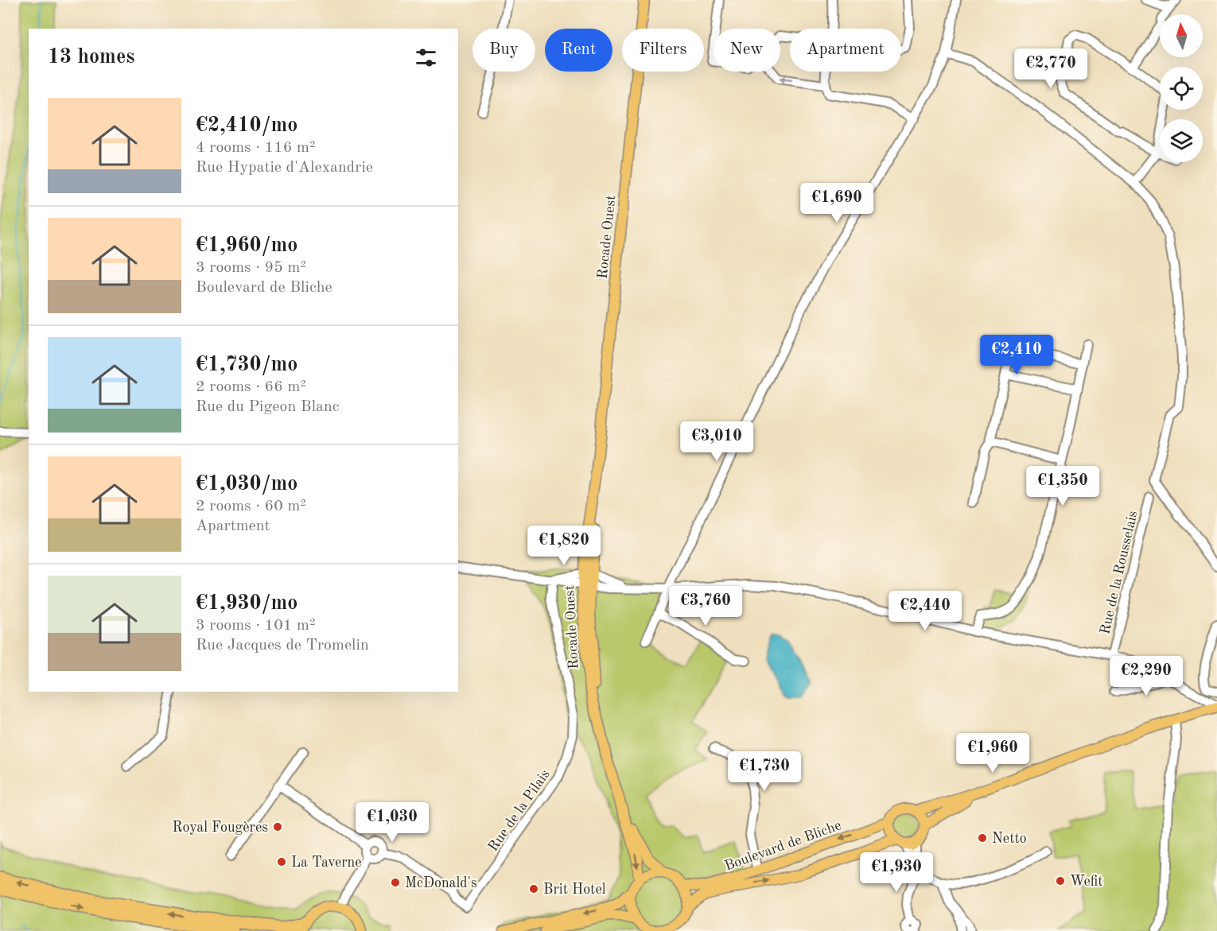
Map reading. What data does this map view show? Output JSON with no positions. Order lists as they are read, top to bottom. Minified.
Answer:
{"streets":{"main road":["Rocade Ouest","Boulevard de Bliche"],"street":["Rue de la Rousselais","Rue de la Pilais"]},"crossings":[["Rocade Ouest","Boulevard de Bliche"]],"places":["Royal Fougères","Netto","La Taverne","Wefit","McDonald's","Brit Hotel"],"north":"top","page":{"chip":["Buy","Rent","Filters","New","Apartment"],"heading":"13 homes","price":["€2,770","€1,690","€2,410","€3,010","€1,350","€1,820","€3,760","€2,440","€2,290","€1,960","€1,730","€1,030","€1,930"],"list":[{"name":"€2,410/mo","note":"4 rooms · 116 m² · Rue Hypatie d'Alexandrie"},{"name":"€1,960/mo","note":"3 rooms · 95 m² · Boulevard de Bliche"},{"name":"€1,730/mo","note":"2 rooms · 66 m² · Rue du Pigeon Blanc"},{"name":"€1,030/mo","note":"2 rooms · 60 m² · Apartment"},{"name":"€1,930/mo","note":"3 rooms · 101 m² · Rue Jacques de Tromelin"}]}}
